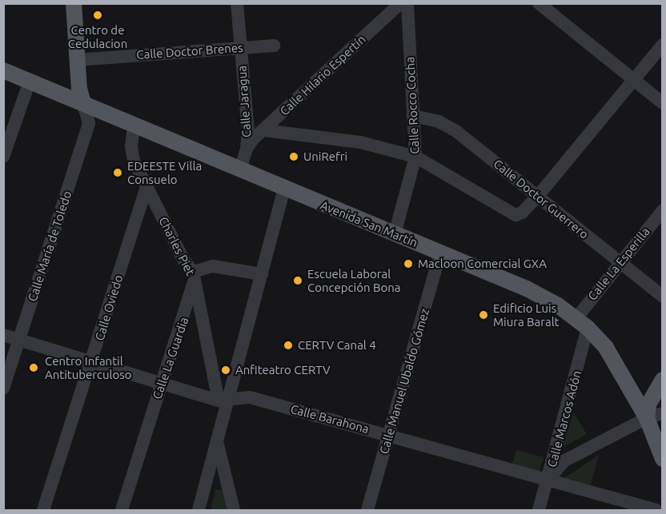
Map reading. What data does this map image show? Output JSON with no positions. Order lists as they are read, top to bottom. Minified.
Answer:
{"streets":{"main road":["Avenida San Martín"],"street":["Calle Doctor Brenes","Calle Hilario Espertín","Calle Jaragua","Calle Rocco Cocha","Calle Doctor Guerrero","Calle María de Toledo","Charles Piet","Calle La Esperilla","Calle Oviedo","Calle La Guardia","Calle Manuel Ubaldo Gómez","Calle Barahona","Calle Marcos Adón"]},"crossings":[["Calle Doctor Brenes","Calle Jaragua"],["Calle Hilario Espertín","Calle Jaragua"],["Calle Jaragua","Avenida San Martín"],["Calle Rocco Cocha","Calle Doctor Guerrero"],["Calle Rocco Cocha","Avenida San Martín"],["Calle Doctor Guerrero","Calle La Esperilla"],["Avenida San Martín","Calle María de Toledo"],["Avenida San Martín","Charles Piet"],["Avenida San Martín","Calle La Esperilla"],["Avenida San Martín","Calle Manuel Ubaldo Gómez"],["Avenida San Martín","Calle Marcos Adón"],["Calle María de Toledo","Calle Barahona"],["Charles Piet","Calle Oviedo"],["Charles Piet","Calle La Guardia"],["Charles Piet","Calle Barahona"],["Calle La Esperilla","Calle Marcos Adón"],["Calle Oviedo","Calle Barahona"],["Calle La Guardia","Calle Barahona"],["Calle Manuel Ubaldo Gómez","Calle Barahona"],["Calle Barahona","Calle Marcos Adón"]],"places":["Centro de Cedulacion","UniRefri","EDEESTE Villa Consuelo","Macloon Comercial GXA","Escuela Laboral Concepción Bona","Edificio Luis Miura Baralt","CERTV Canal 4","Centro Infantil Antituberculoso","Anfiteatro CERTV"]}
